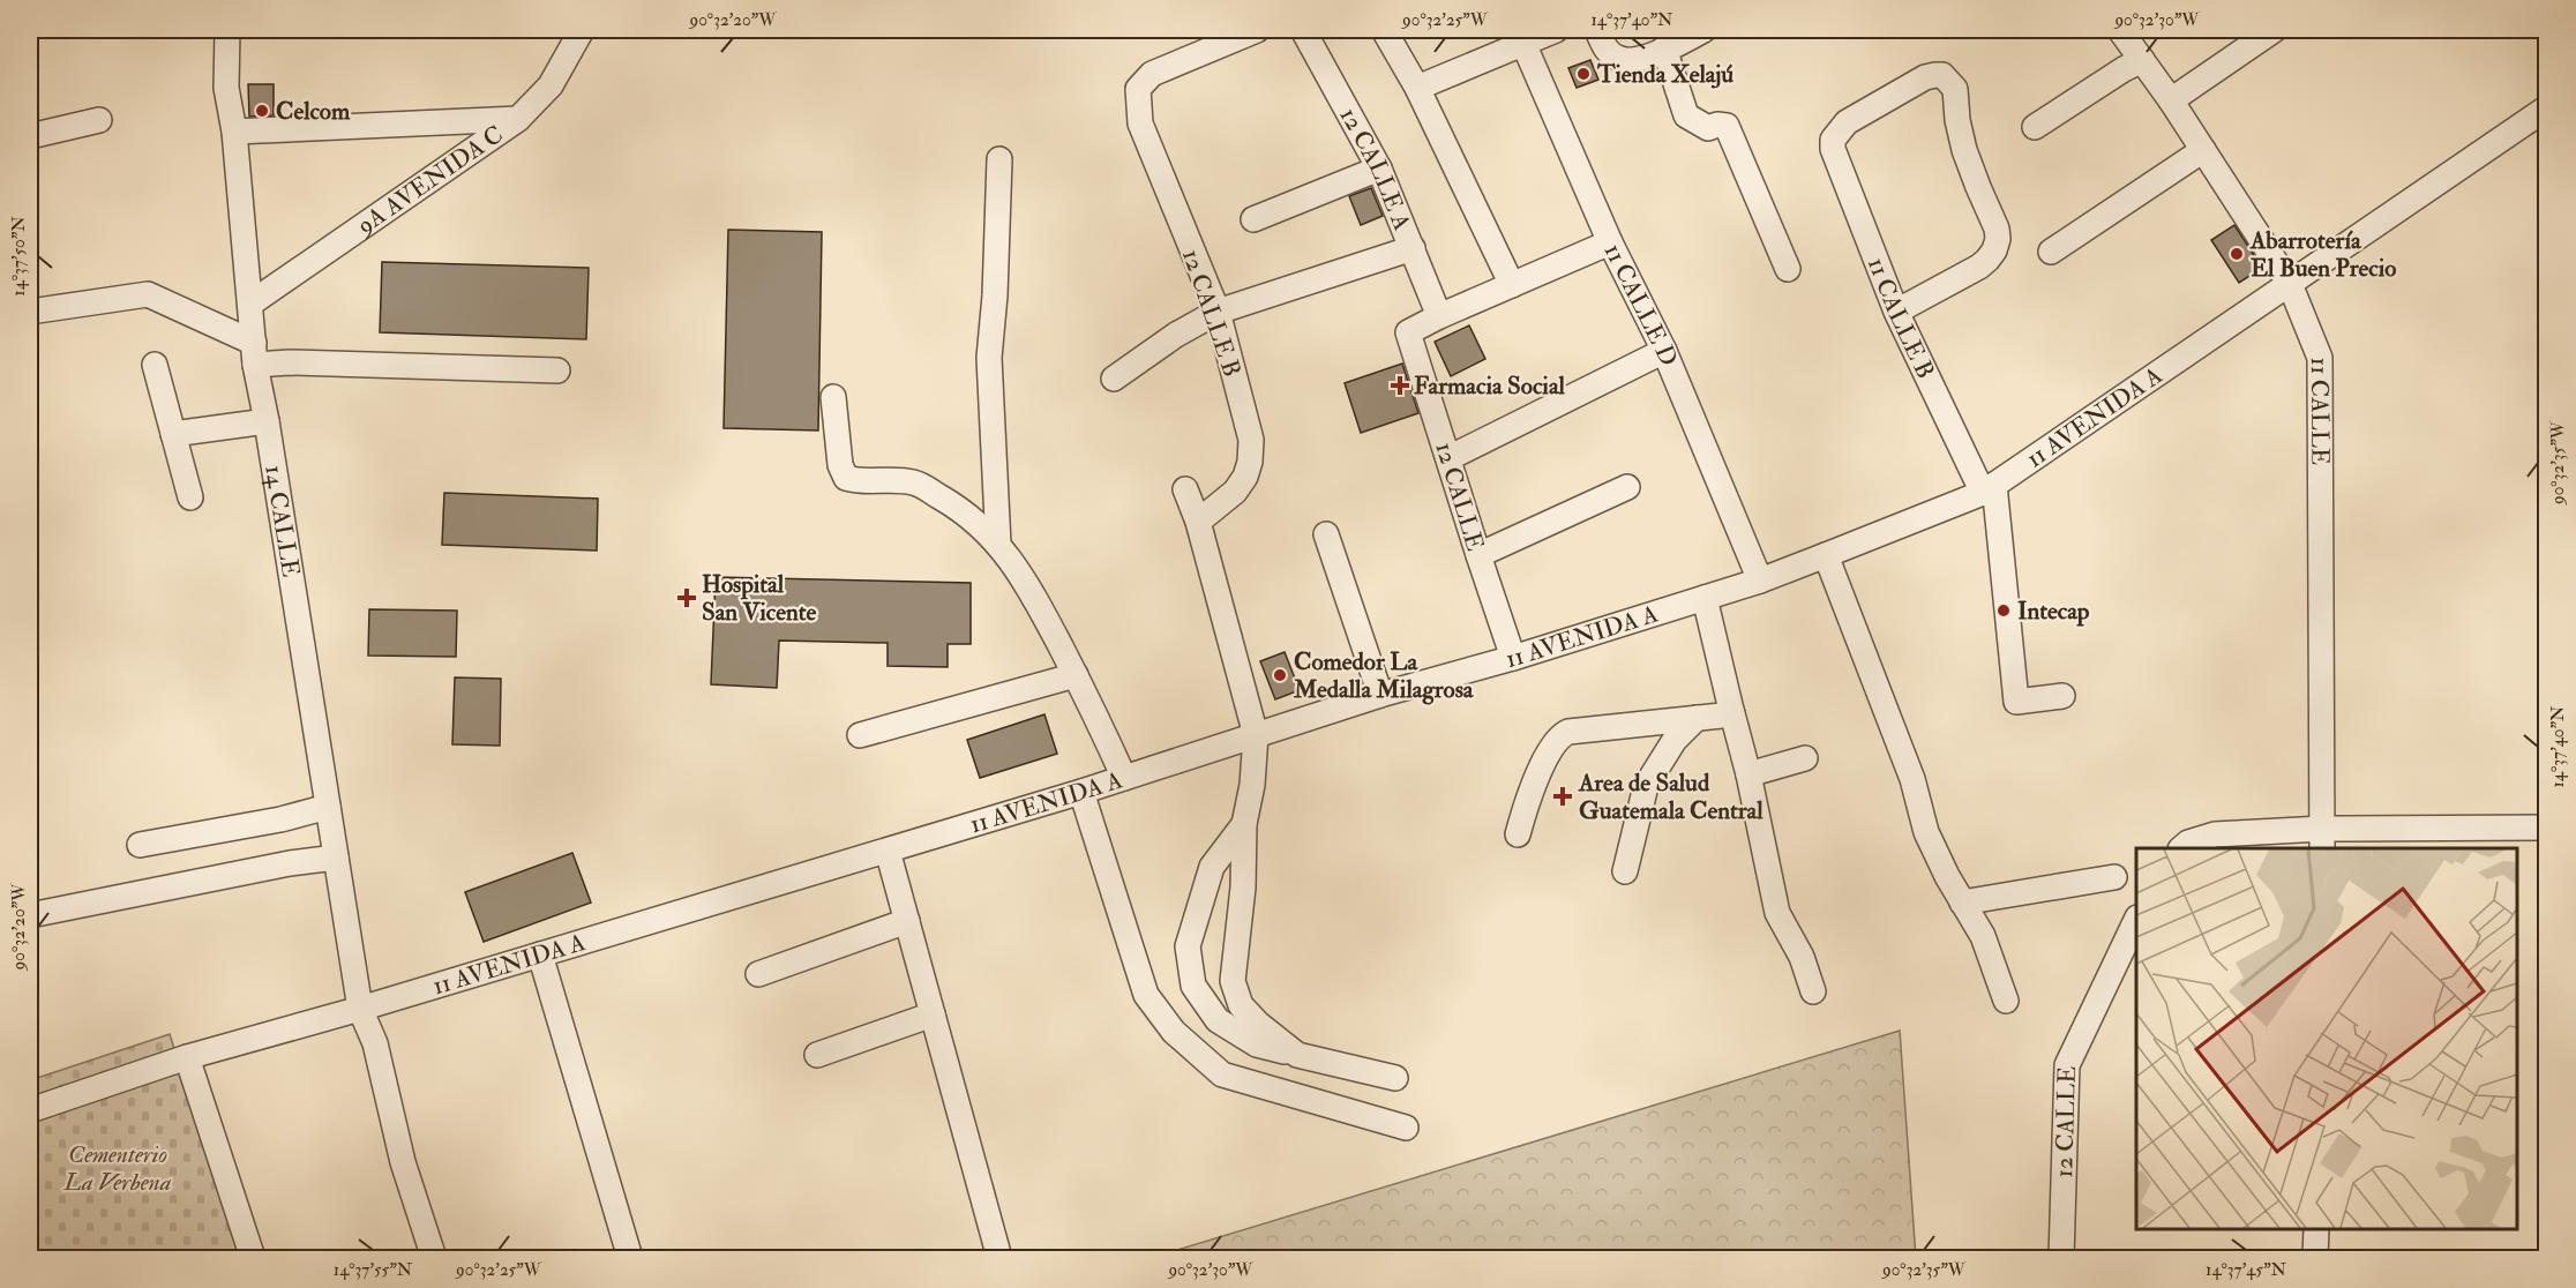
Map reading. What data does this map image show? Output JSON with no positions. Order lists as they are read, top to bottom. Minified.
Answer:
{"streets":{"street":["12 CALLE A","9A AVENIDA C","11 CALLE D","12 CALLE B","11 CALLE B","11 CALLE","11 AVENIDA A","12 CALLE","14 CALLE"]},"crossings":[["12 CALLE A","12 CALLE"],["9A AVENIDA C","14 CALLE"],["11 CALLE D","11 AVENIDA A"],["11 CALLE B","11 AVENIDA A"],["11 CALLE","11 AVENIDA A"],["11 AVENIDA A","12 CALLE"],["11 AVENIDA A","14 CALLE"]],"parks":["Cementerio La Verbena"],"places":{"other":["Tienda Xelajú","Celcom","Abarrotería El Buen Precio","Intecap","Comedor La Medalla Milagrosa"],"health":["Farmacia Social","Hospital San Vicente","Area de Salud Guatemala Central"]},"coordinates":["90°32'20\"W","90°32'25\"W","14°37'40\"N","90°32'30\"W","14°37'50\"N","90°32'35\"W","14°37'55\"N","14°37'45\"N"]}
